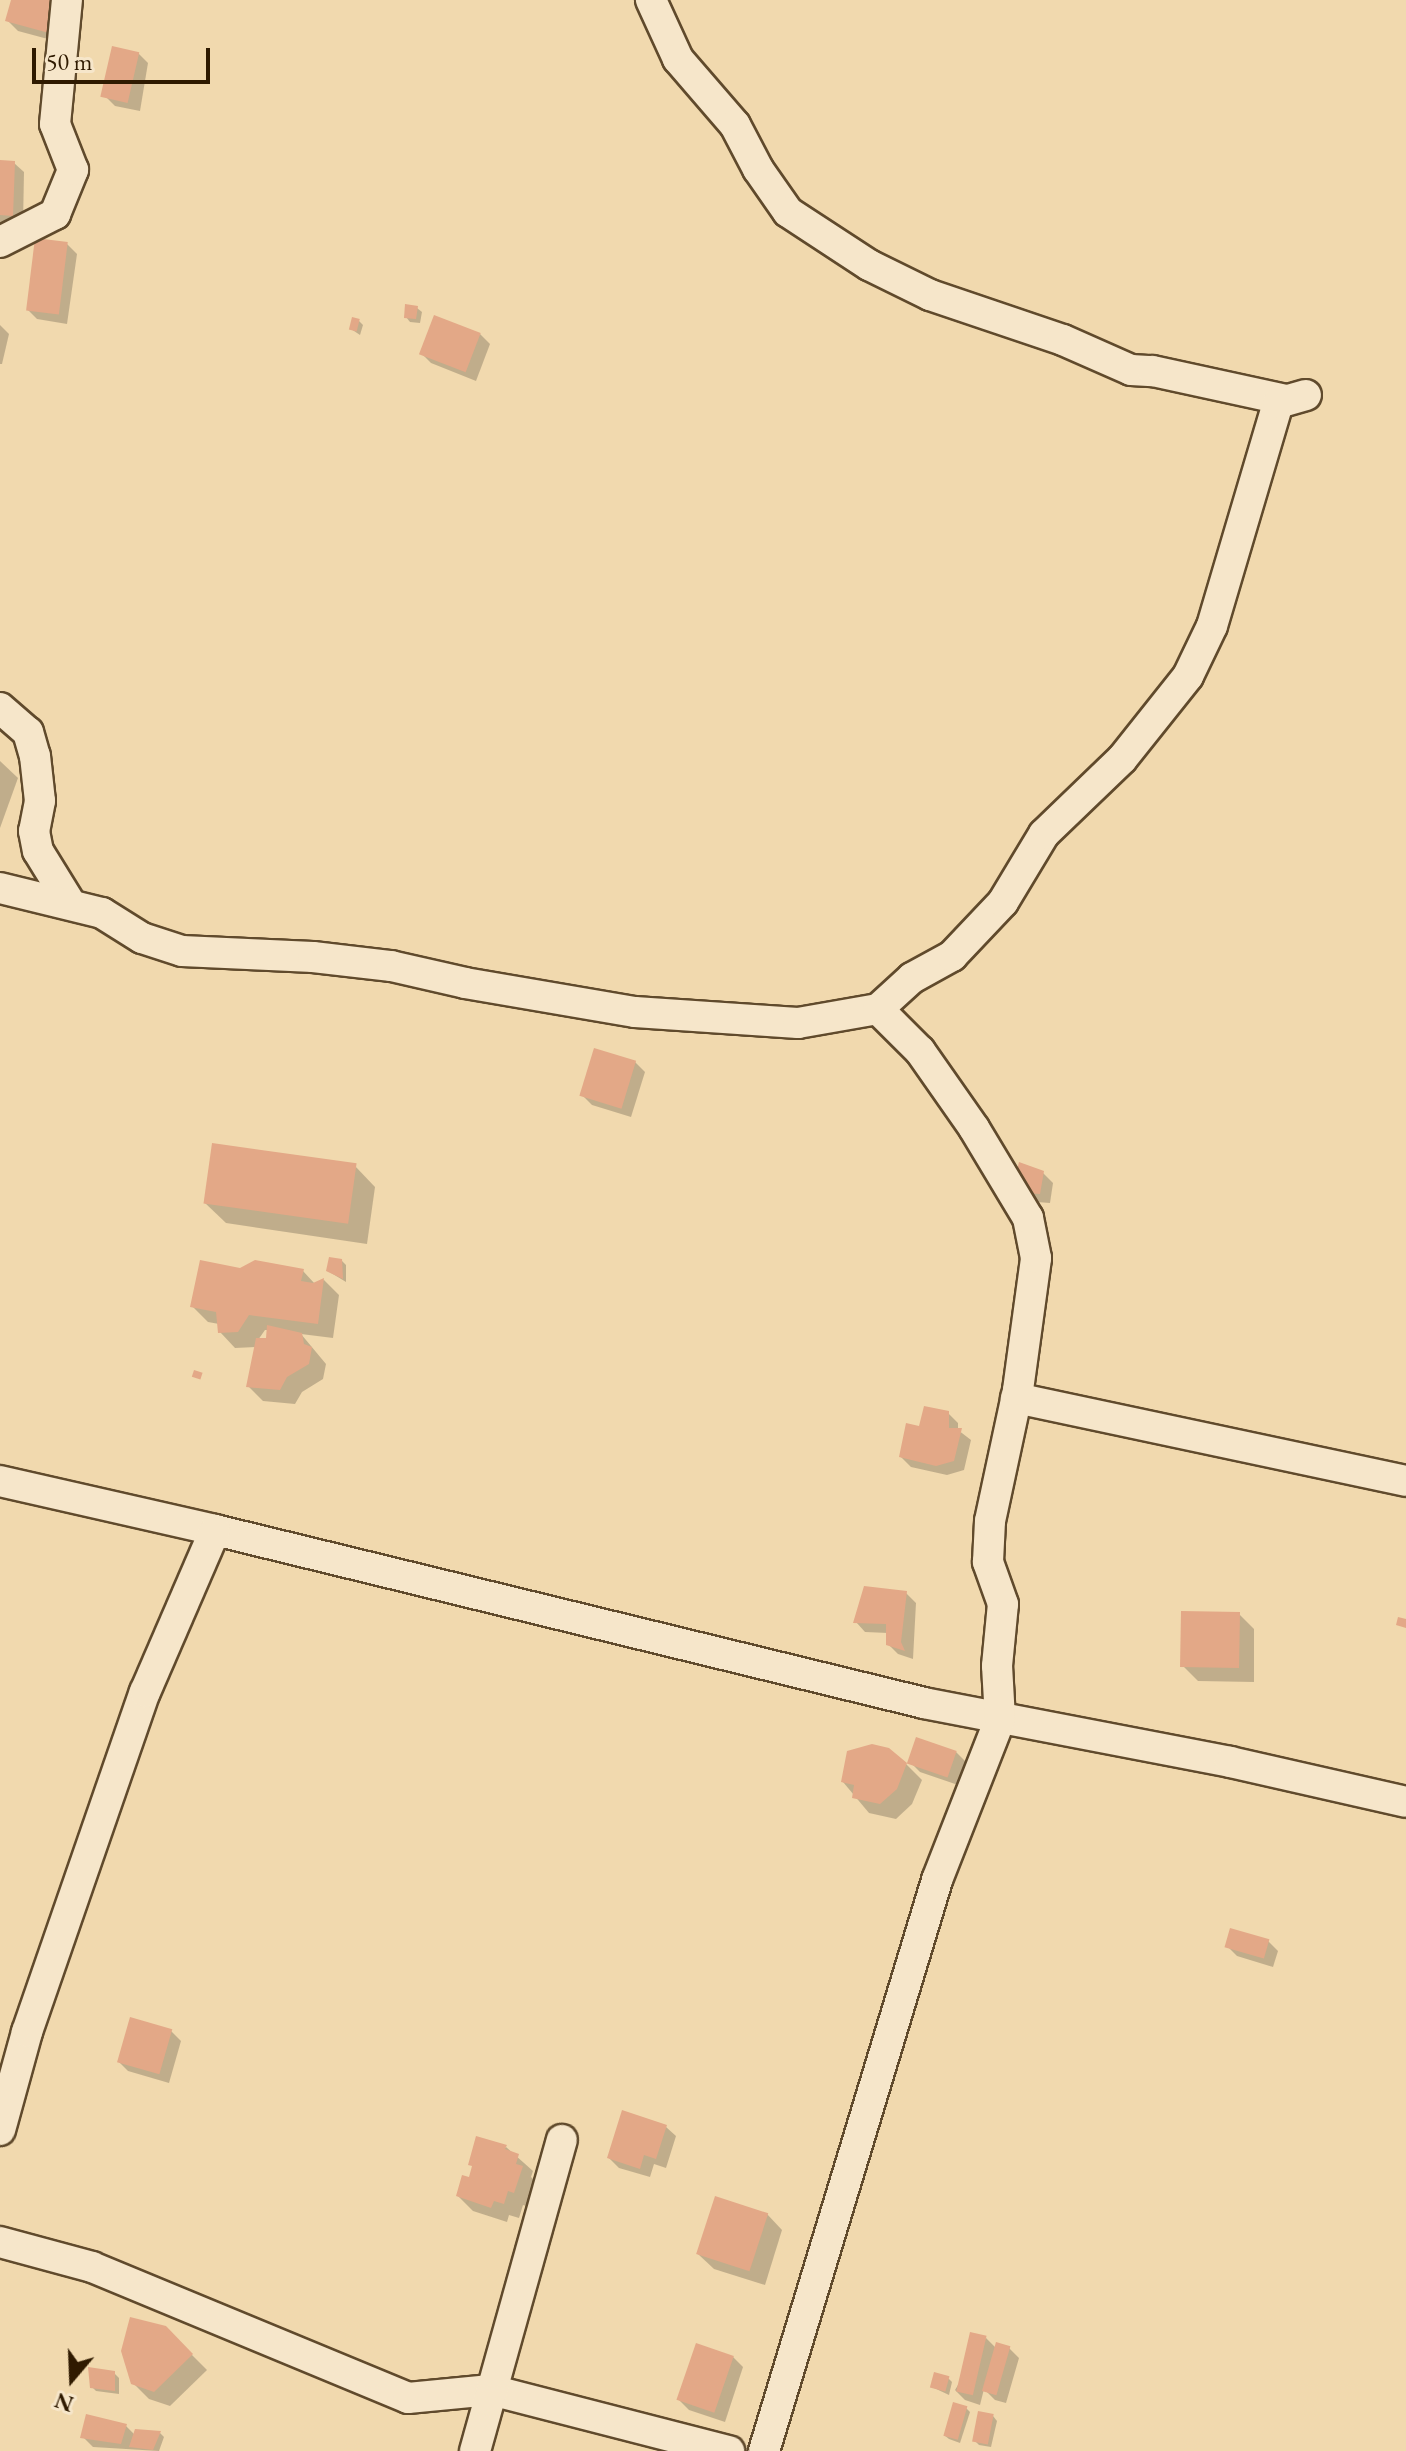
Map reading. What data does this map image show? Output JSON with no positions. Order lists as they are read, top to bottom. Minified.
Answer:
{"scale_bar":"50 m","north":"bottom"}
